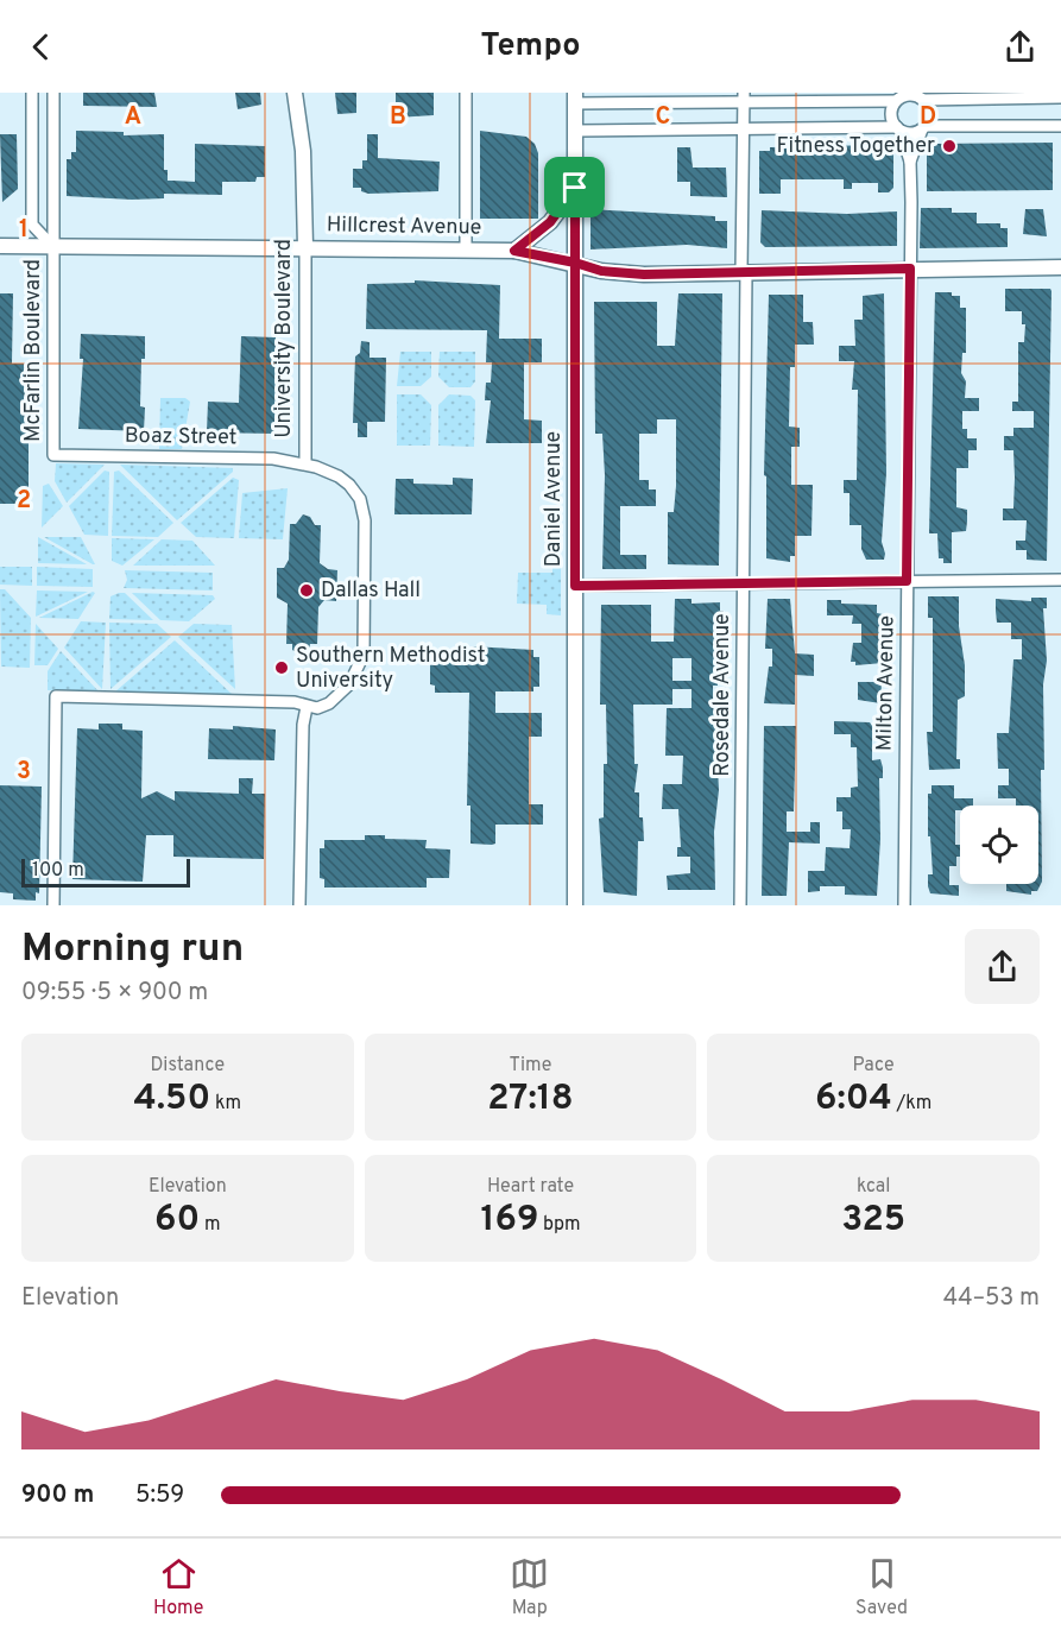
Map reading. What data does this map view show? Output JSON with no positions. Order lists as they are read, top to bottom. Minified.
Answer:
{"streets":{"street":["Hillcrest Avenue","University Boulevard","McFarlin Boulevard","Boaz Street","Daniel Avenue","Milton Avenue","Rosedale Avenue"]},"crossings":[["Hillcrest Avenue","University Boulevard"],["Hillcrest Avenue","McFarlin Boulevard"],["Hillcrest Avenue","Daniel Avenue"],["Hillcrest Avenue","Milton Avenue"],["Hillcrest Avenue","Rosedale Avenue"],["University Boulevard","Boaz Street"],["McFarlin Boulevard","Boaz Street"]],"places":["Fitness Together","Dallas Hall","Southern Methodist University"],"scale_bar":"100 m","page":{"header":"Tempo","scale":"100 m","heading":["Morning run","09:55 · 5 × 900 m"],"stats":[["Distance","4.50 km"],["Time","27:18"],["Pace","6:04 /km"],["Elevation","60 m"],["Heart rate","169 bpm"],["kcal","325"]],"chart":["Elevation","44–53 m"],"list":[{"name":"900 m","note":"5:59"}],"tabs":["Home","Map","Saved"]},"grid":{"columns":["A","B","C","D"],"rows":["1","2","3"]}}
